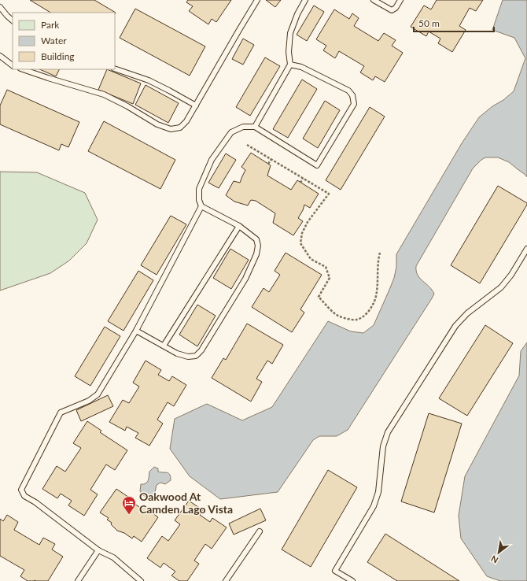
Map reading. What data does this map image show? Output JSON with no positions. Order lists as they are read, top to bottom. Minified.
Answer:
{"places":{"hotel":["Oakwood At Camden Lago Vista"]},"legend":["Park","Water","Building"],"scale_bar":"50 m","north":"bottom left"}
